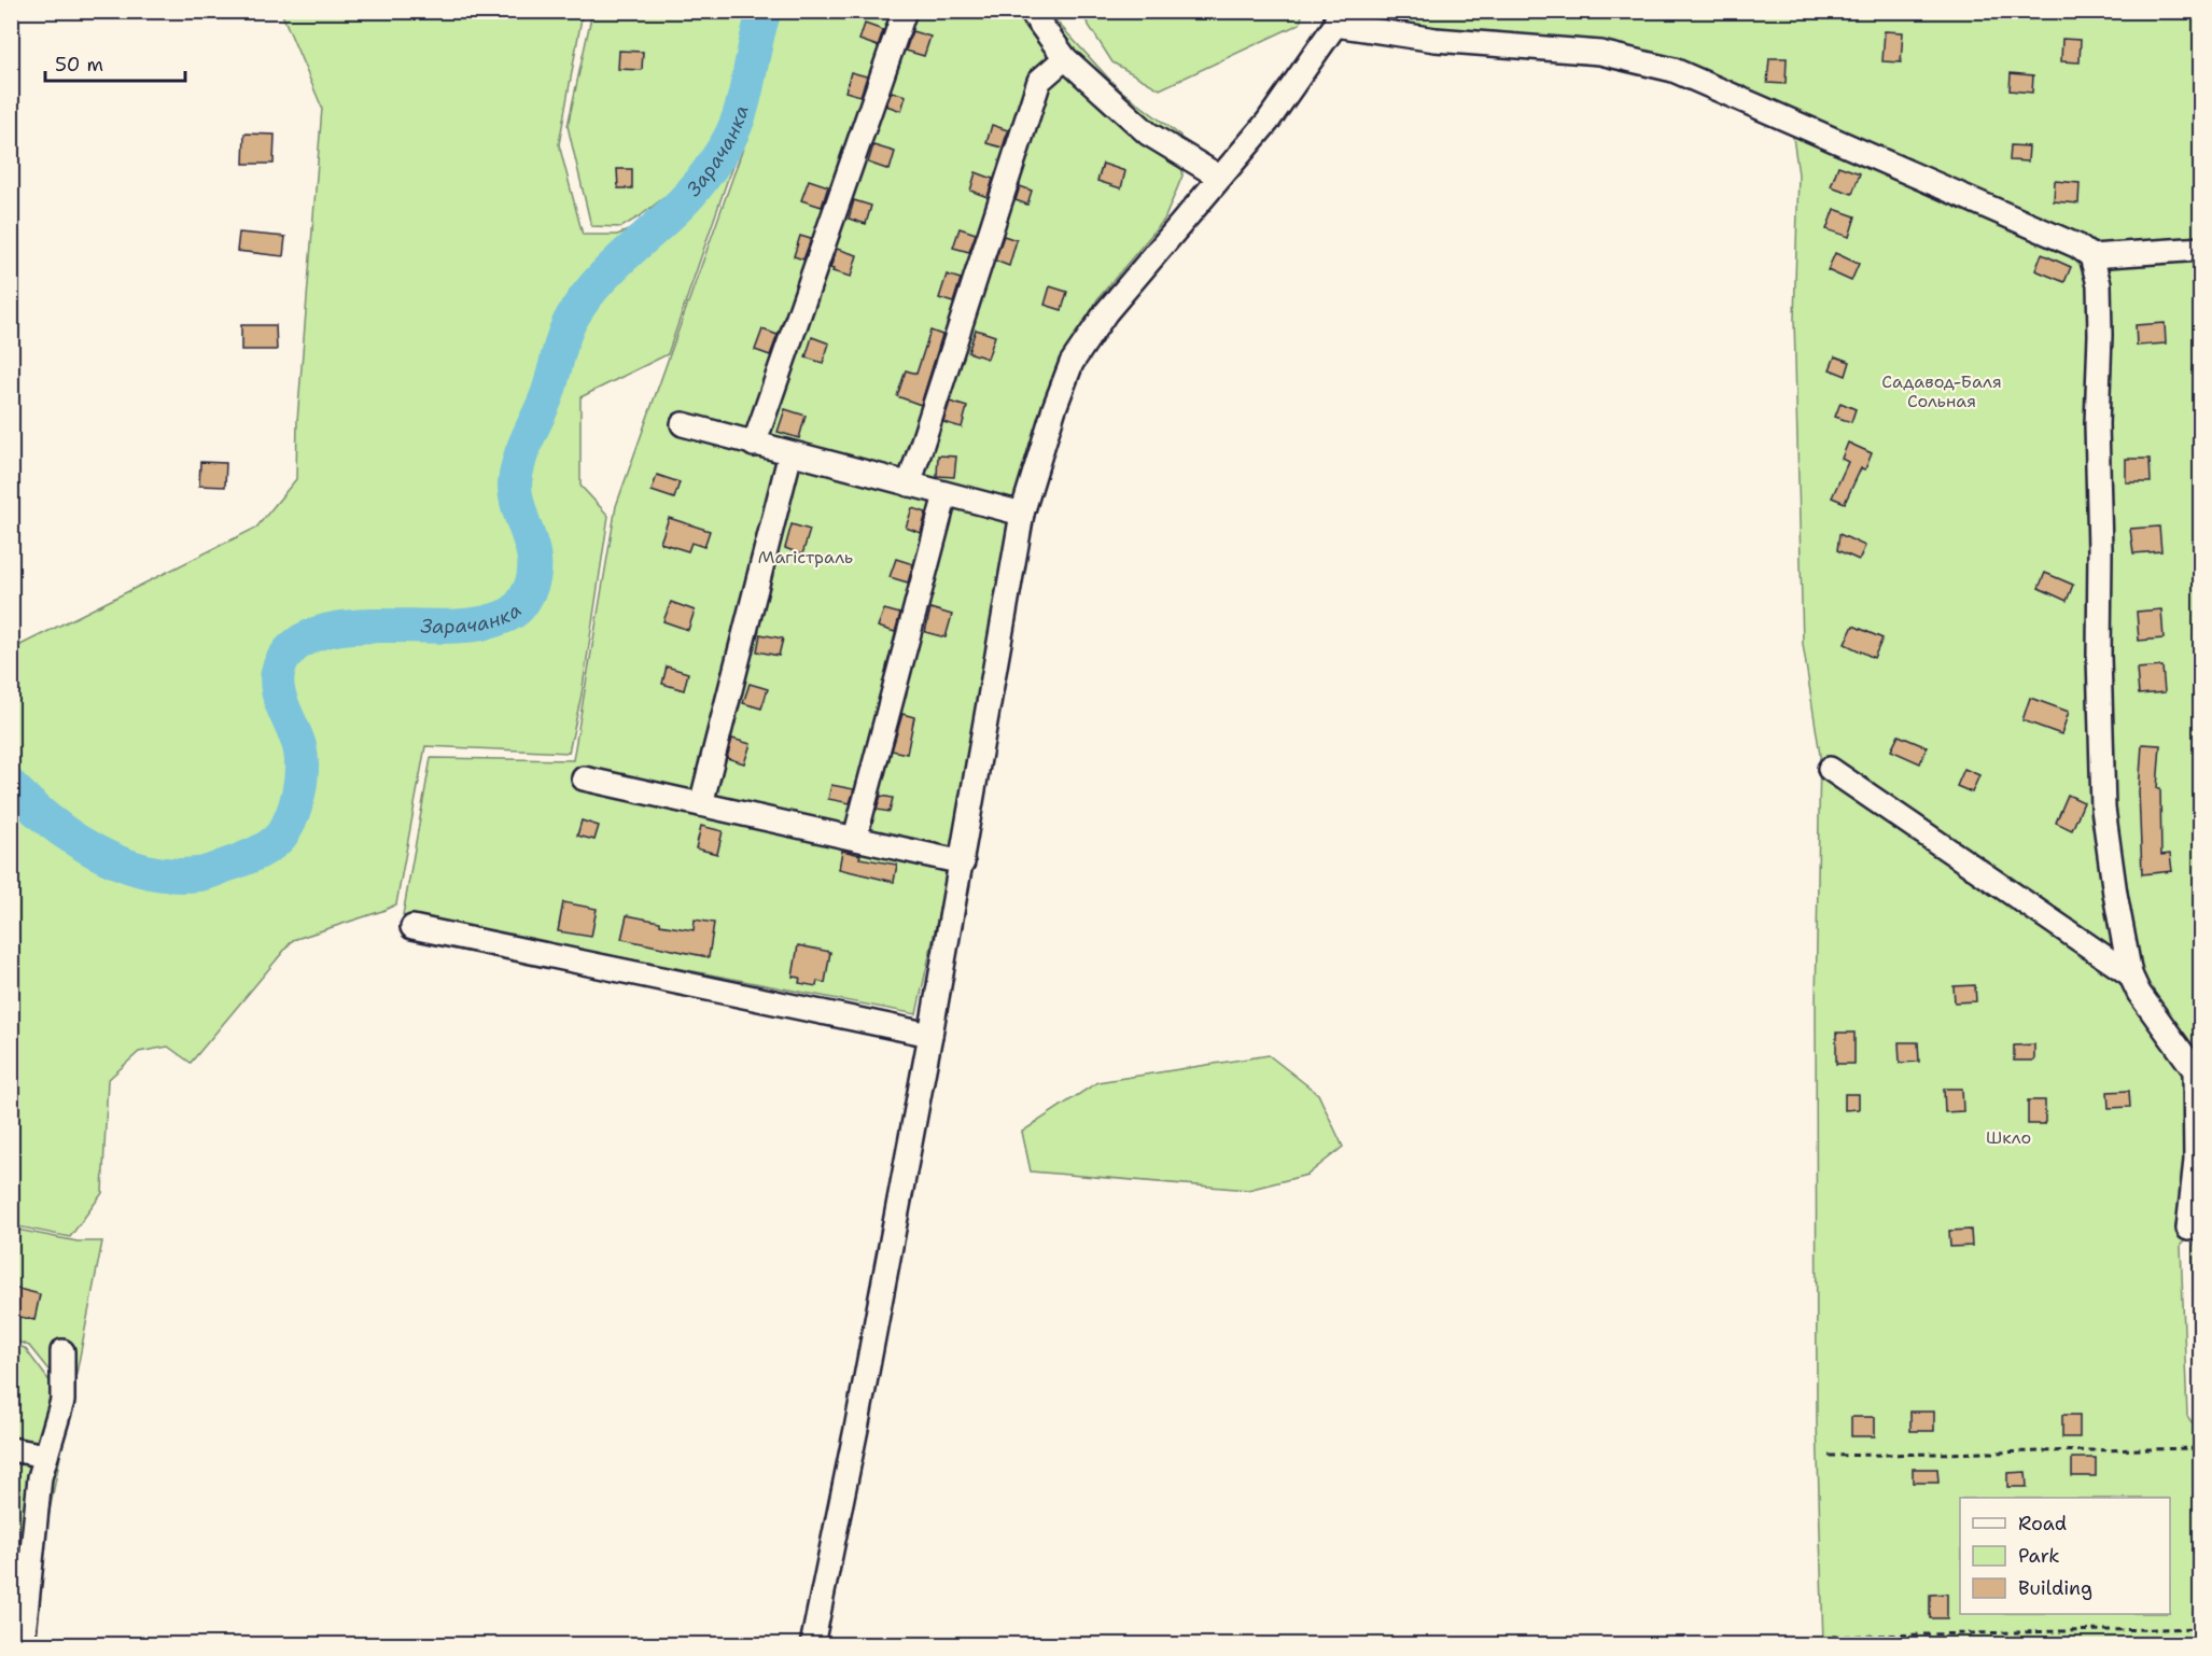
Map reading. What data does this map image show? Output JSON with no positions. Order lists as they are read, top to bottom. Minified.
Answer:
{"water":["Зарачанка"],"parks":["Садавод-Баля Сольная","Магістраль","Шкло"],"legend":["Road","Park","Building"],"scale_bar":"50 m"}
